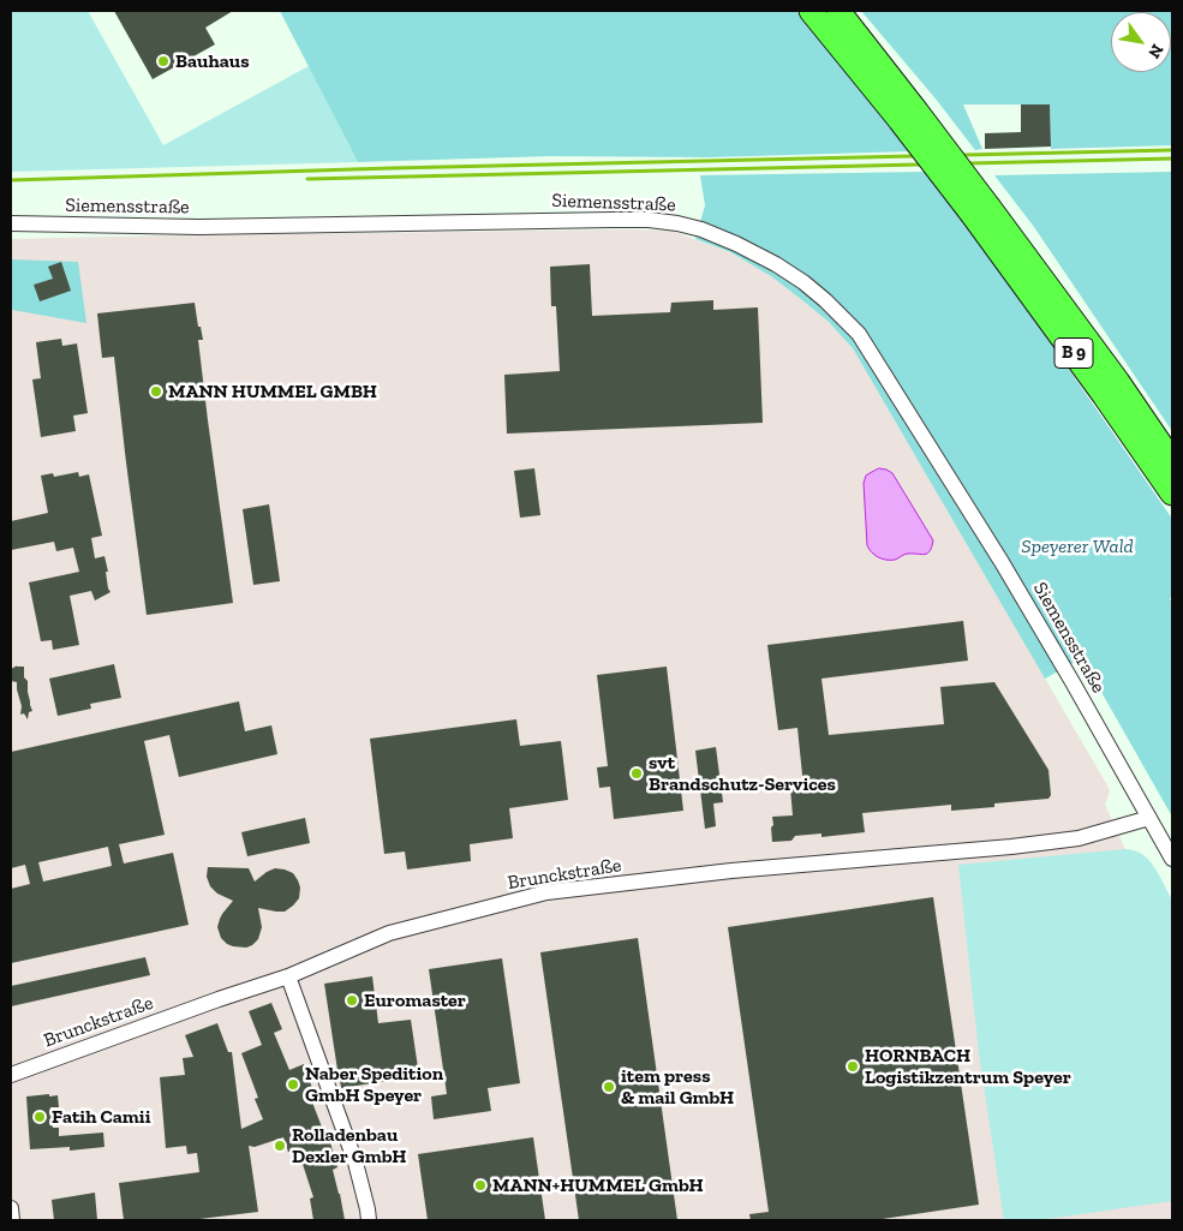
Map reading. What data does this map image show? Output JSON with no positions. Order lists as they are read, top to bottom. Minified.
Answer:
{"streets":{"highway":["B 9"],"street":["Siemensstraße","Brunckstraße"]},"crossings":[["Siemensstraße","Brunckstraße"]],"parks":["Speyerer Wald"],"places":["Bauhaus","MANN HUMMEL GMBH","svt Brandschutz-Services","Euromaster","HORNBACH Logistikzentrum Speyer","Naber Spedition GmbH Speyer","item press & mail GmbH","Fatih Camii","Rolladenbau Dexler GmbH","MANN+HUMMEL GmbH"],"north":"bottom right"}
